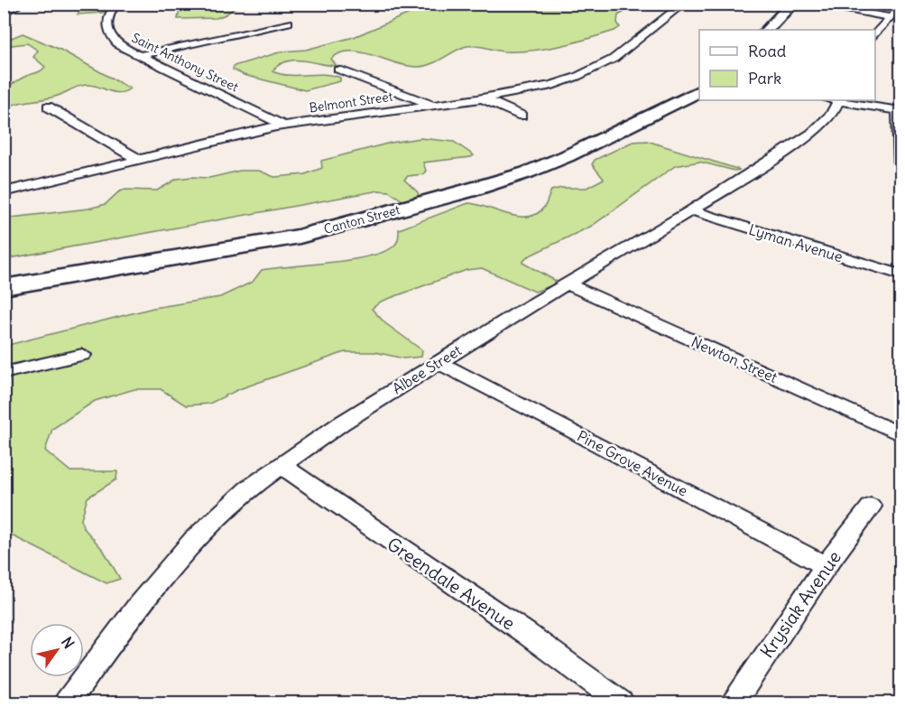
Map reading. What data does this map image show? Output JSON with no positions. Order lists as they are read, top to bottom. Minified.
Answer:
{"streets":{"street":["Saint Anthony Street","Belmont Street","Canton Street","Lyman Avenue","Newton Street","Albee Street","Pine Grove Avenue","Greendale Avenue","Krysiak Avenue"]},"crossings":[["Saint Anthony Street","Belmont Street"],["Lyman Avenue","Albee Street"],["Newton Street","Albee Street"],["Albee Street","Pine Grove Avenue"],["Albee Street","Greendale Avenue"],["Pine Grove Avenue","Krysiak Avenue"]],"legend":["Road","Park"],"north":"top right"}
